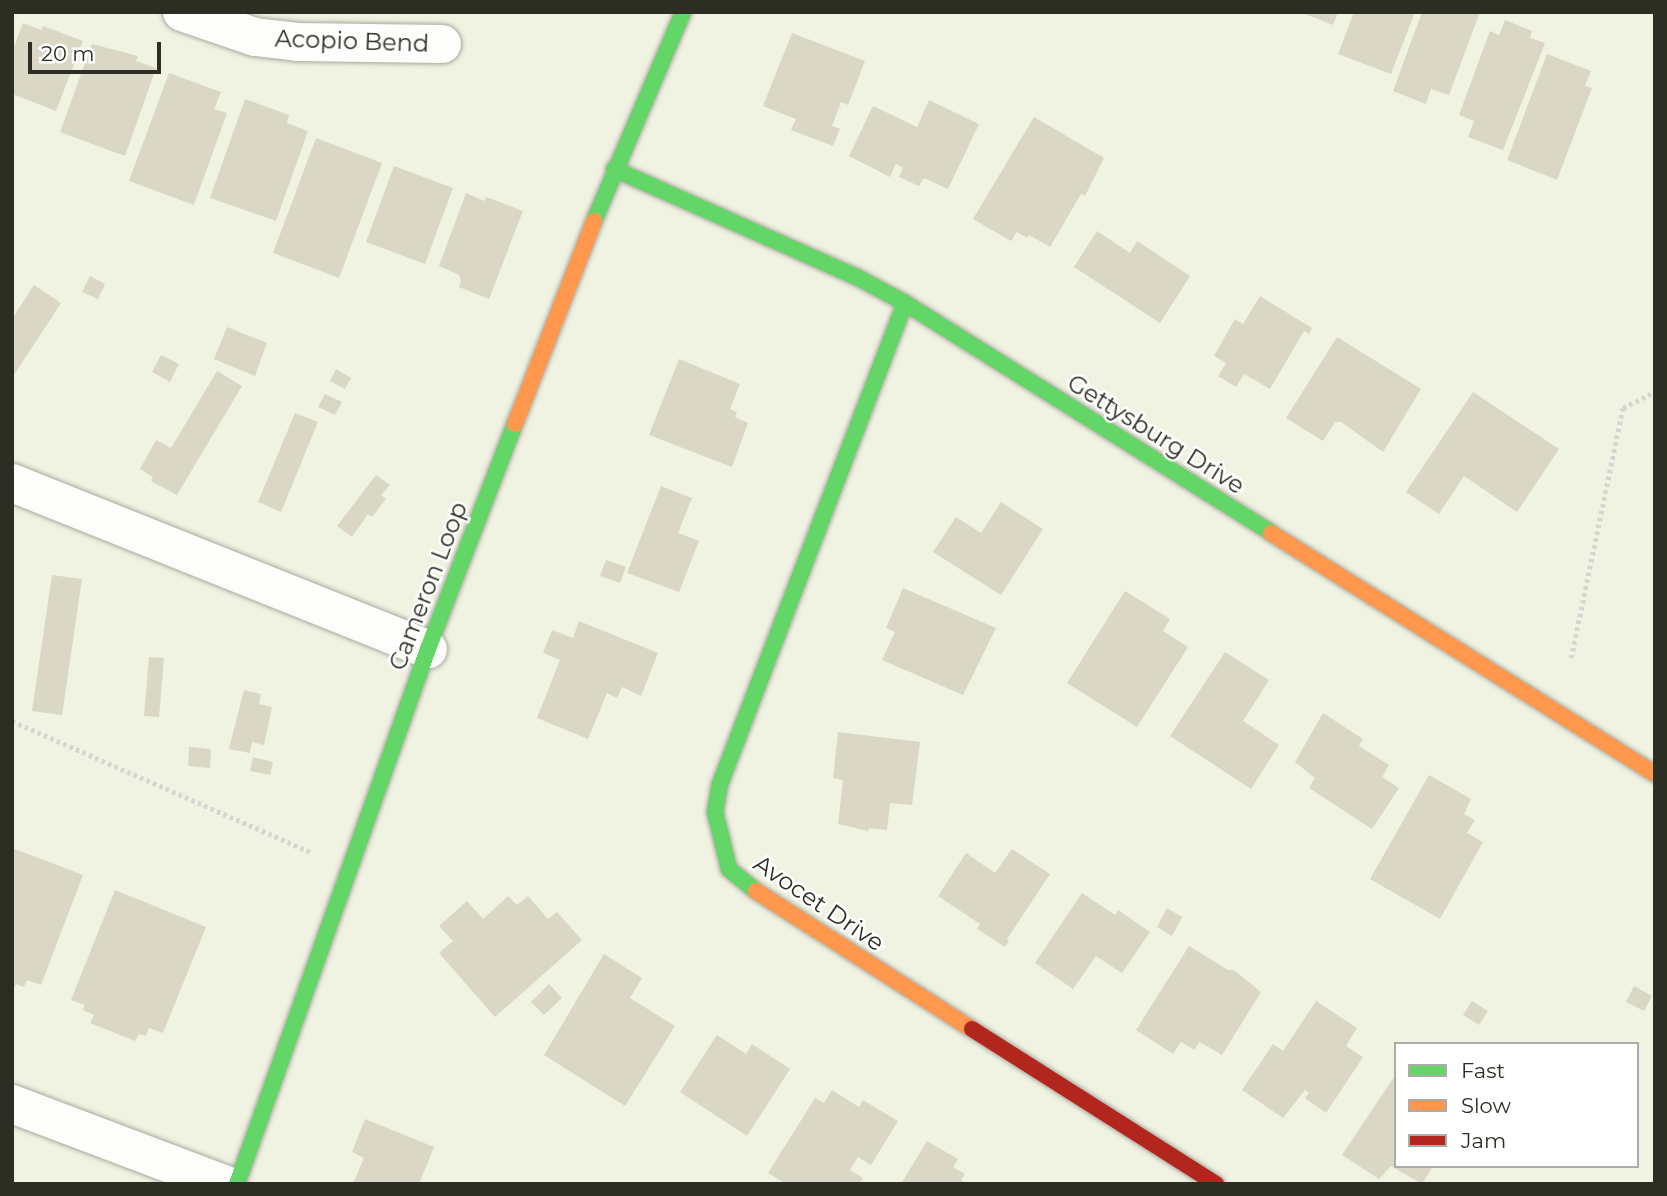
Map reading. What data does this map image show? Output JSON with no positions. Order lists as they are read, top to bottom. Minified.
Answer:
{"streets":{"street":["Acopio Bend","Gettysburg Drive","Cameron Loop","Avocet Drive"]},"crossings":[["Gettysburg Drive","Cameron Loop"],["Gettysburg Drive","Avocet Drive"]],"legend":["Fast","Slow","Jam"],"scale_bar":"20 m"}
